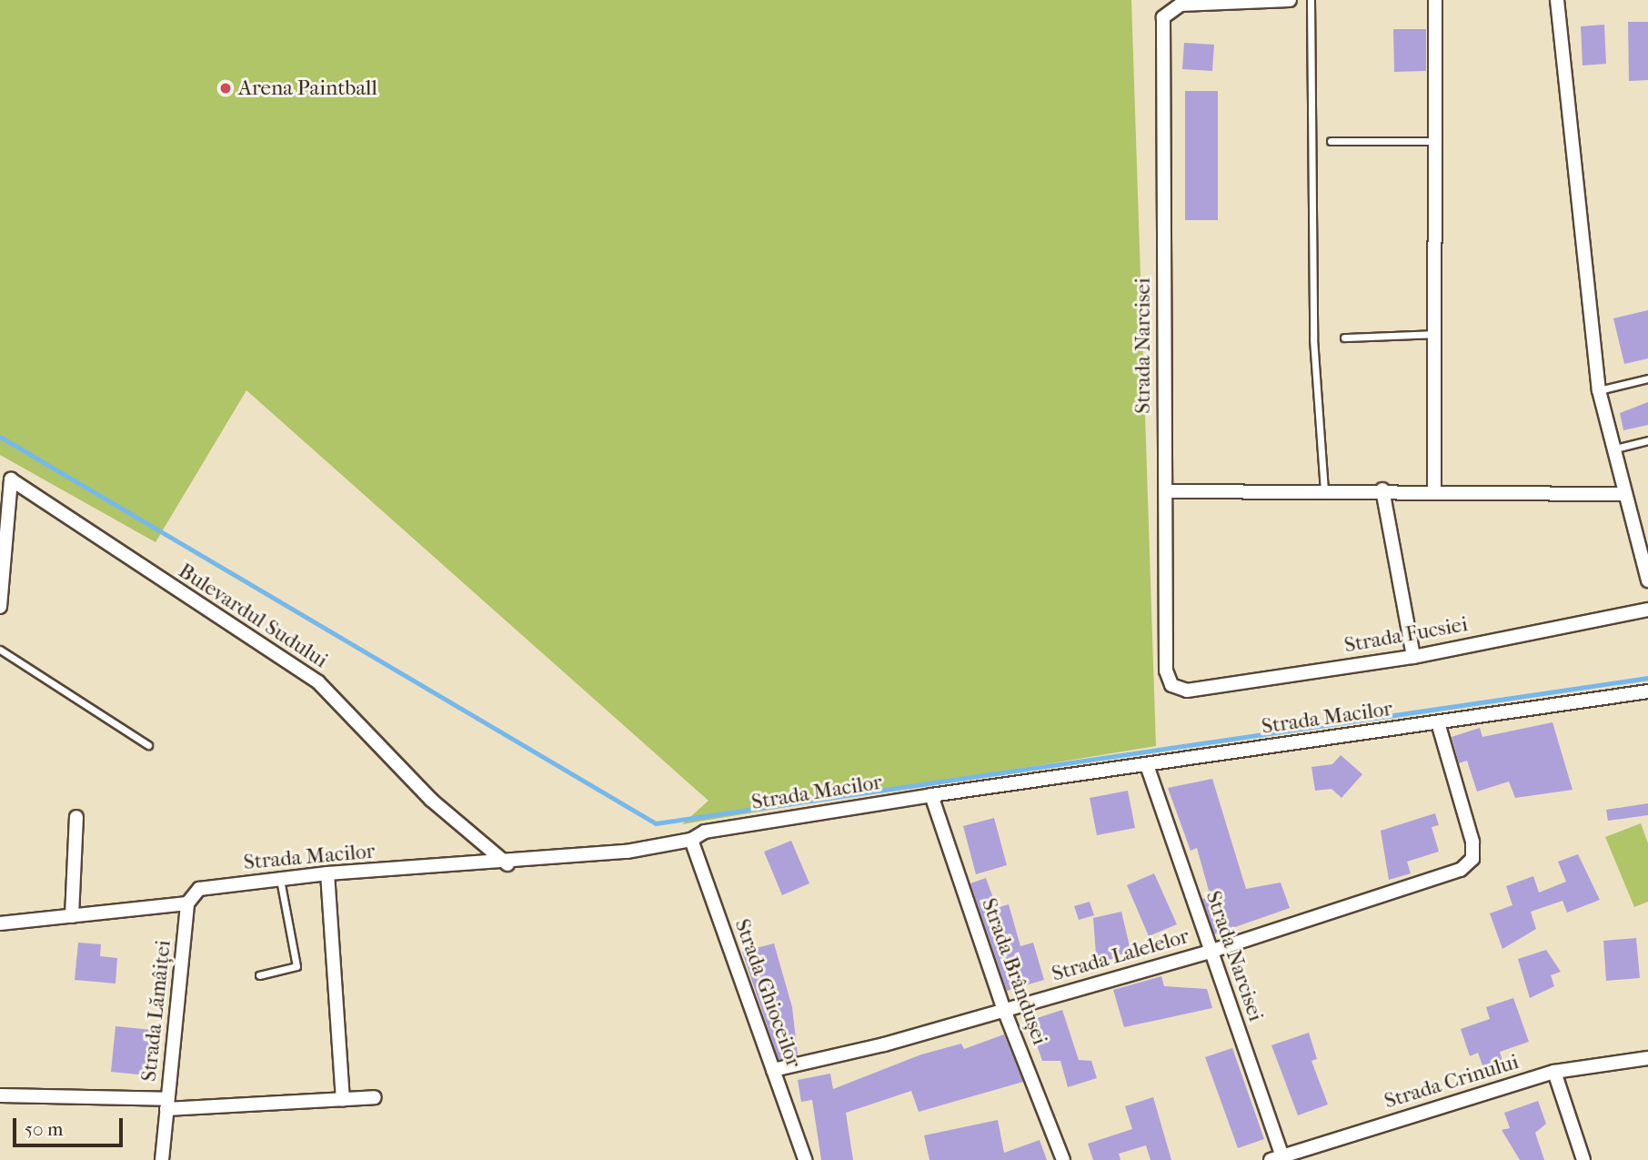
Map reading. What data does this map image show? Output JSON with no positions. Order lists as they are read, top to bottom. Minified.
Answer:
{"streets":{"street":["Strada Narcisei","Bulevardul Sudului","Strada Fucsiei","Strada Macilor","Strada Lalelelor","Strada Brândușei","Strada Ghioceilor","Strada Lămâiței","Strada Crinului"]},"crossings":[["Strada Narcisei","Strada Fucsiei"],["Strada Narcisei","Strada Macilor"],["Strada Narcisei","Strada Lalelelor"],["Strada Narcisei","Strada Crinului"],["Bulevardul Sudului","Strada Macilor"],["Strada Macilor","Strada Lalelelor"],["Strada Macilor","Strada Brândușei"],["Strada Macilor","Strada Ghioceilor"],["Strada Macilor","Strada Lămâiței"],["Strada Lalelelor","Strada Brândușei"],["Strada Lalelelor","Strada Ghioceilor"]],"places":["Arena Paintball"],"scale_bar":"50 m"}
